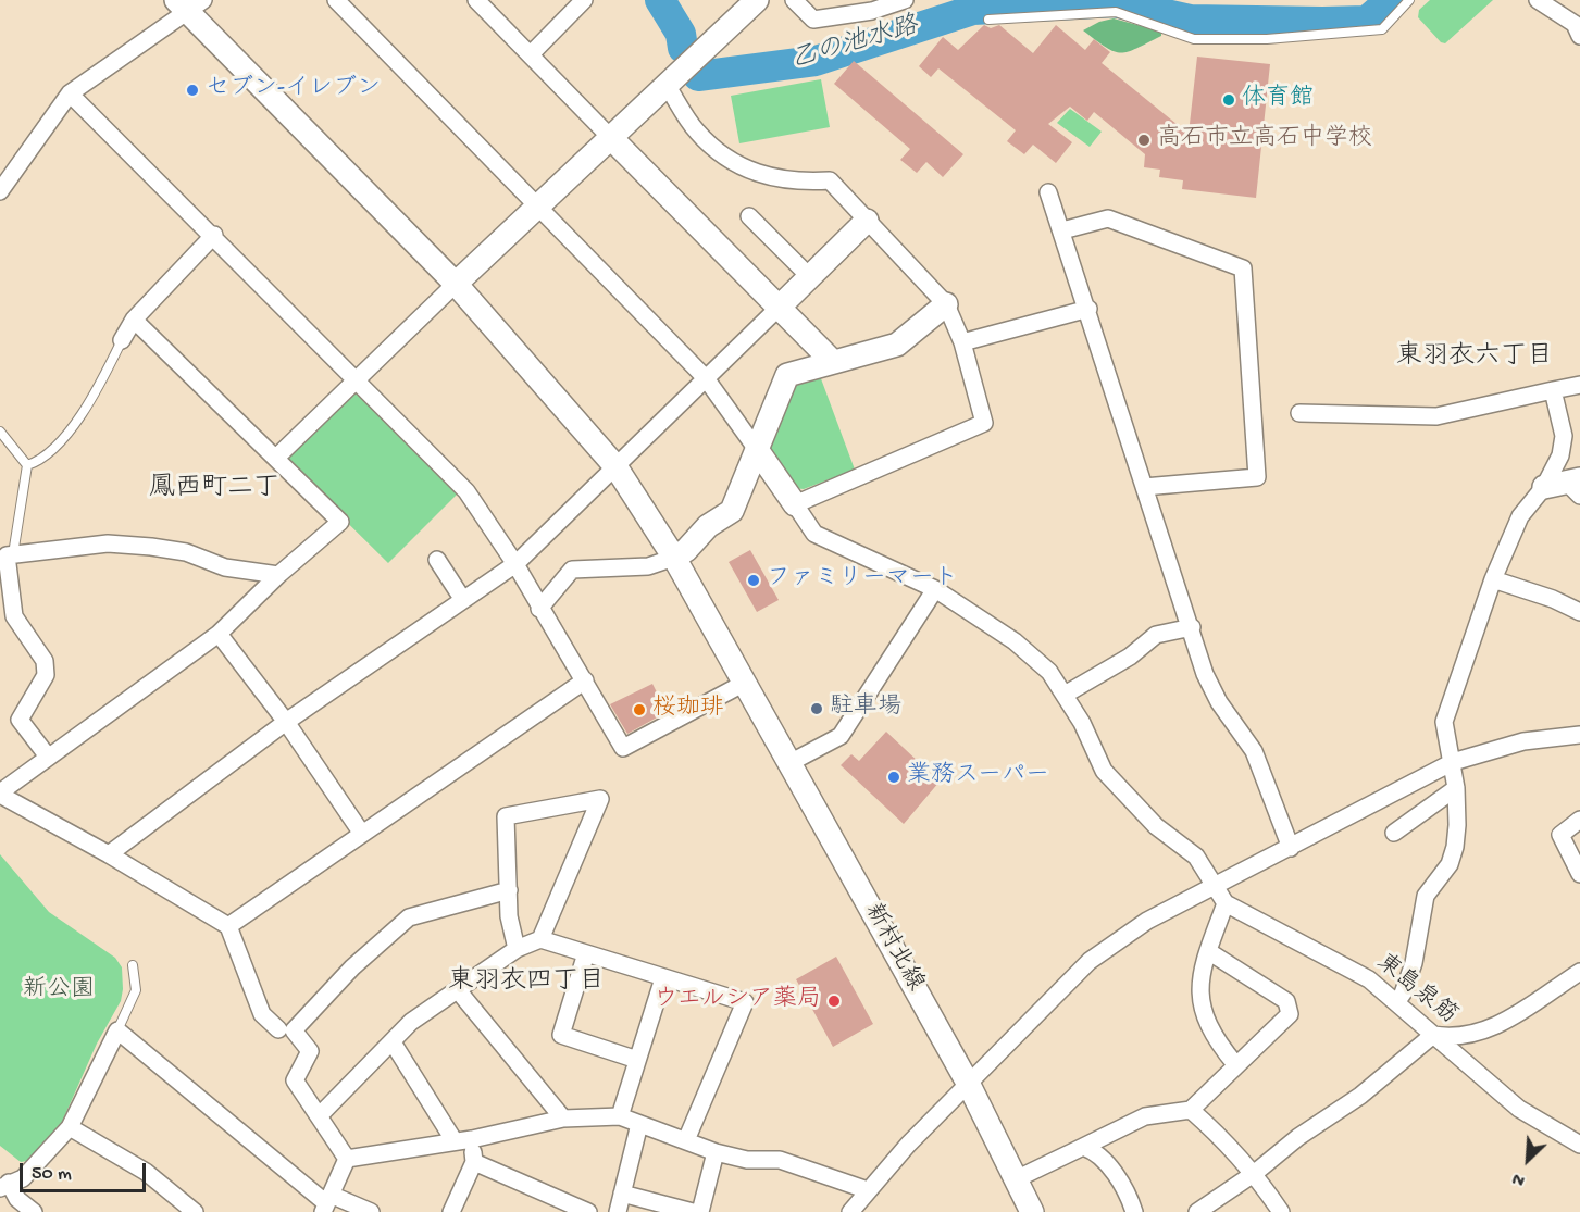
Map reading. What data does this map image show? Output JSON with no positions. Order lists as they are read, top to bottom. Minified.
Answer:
{"streets":{"street":["新村北線","東島泉筋"]},"districts":["東羽衣六丁目","鳳西町二丁","東羽衣四丁目"],"water":["乙の池水路"],"parks":["新公園"],"places":["セブン-イレブン","体育館","高石市立高石中学校","ファミリーマート","駐車場","桜珈琲","業務スーパー","ウエルシア薬局"],"scale_bar":"50 m","north":"bottom left"}
